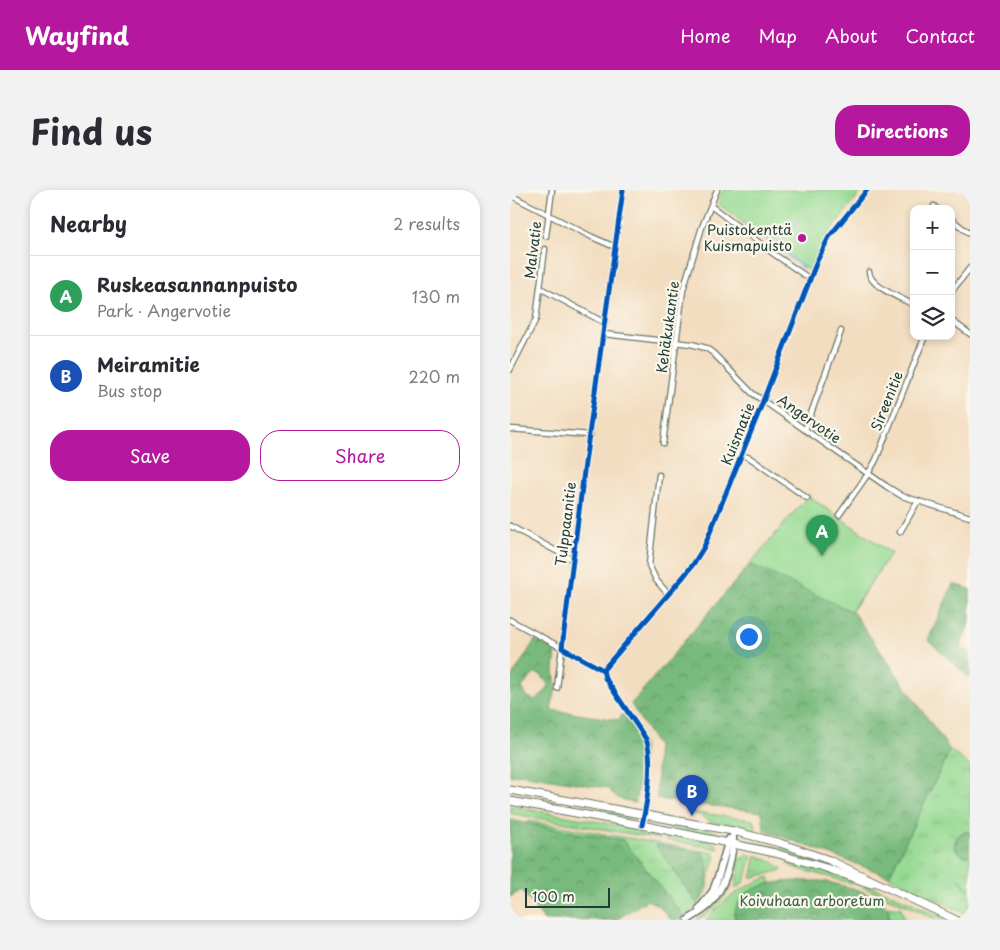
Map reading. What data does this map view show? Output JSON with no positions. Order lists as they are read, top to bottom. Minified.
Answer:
{"streets":{"street":["Malvatie","Kehäkukantie","Sireenitie","Angervotie","Kuismatie","Tulppaanitie"]},"crossings":[["Kehäkukantie","Angervotie"],["Sireenitie","Angervotie"],["Angervotie","Kuismatie"],["Angervotie","Tulppaanitie"]],"parks":["Koivuhaan arboretum"],"places":["Puistokenttä Kuismapuisto"],"scale_bar":"100 m","page":{"header":"Wayfind","nav":["Home","Map","About","Contact"],"title":"Find us","buttons":["Directions",["Save","Share"]],"heading":["Nearby","2 results"],"map_buttons":["+","−"],"list":[{"mark":"A","name":"Ruskeasannanpuisto","note":"Park · Angervotie","value":"130 m"},{"mark":"B","name":"Meiramitie","note":"Bus stop","value":"220 m"}],"pins":["A","B"],"scale":"100 m"}}
